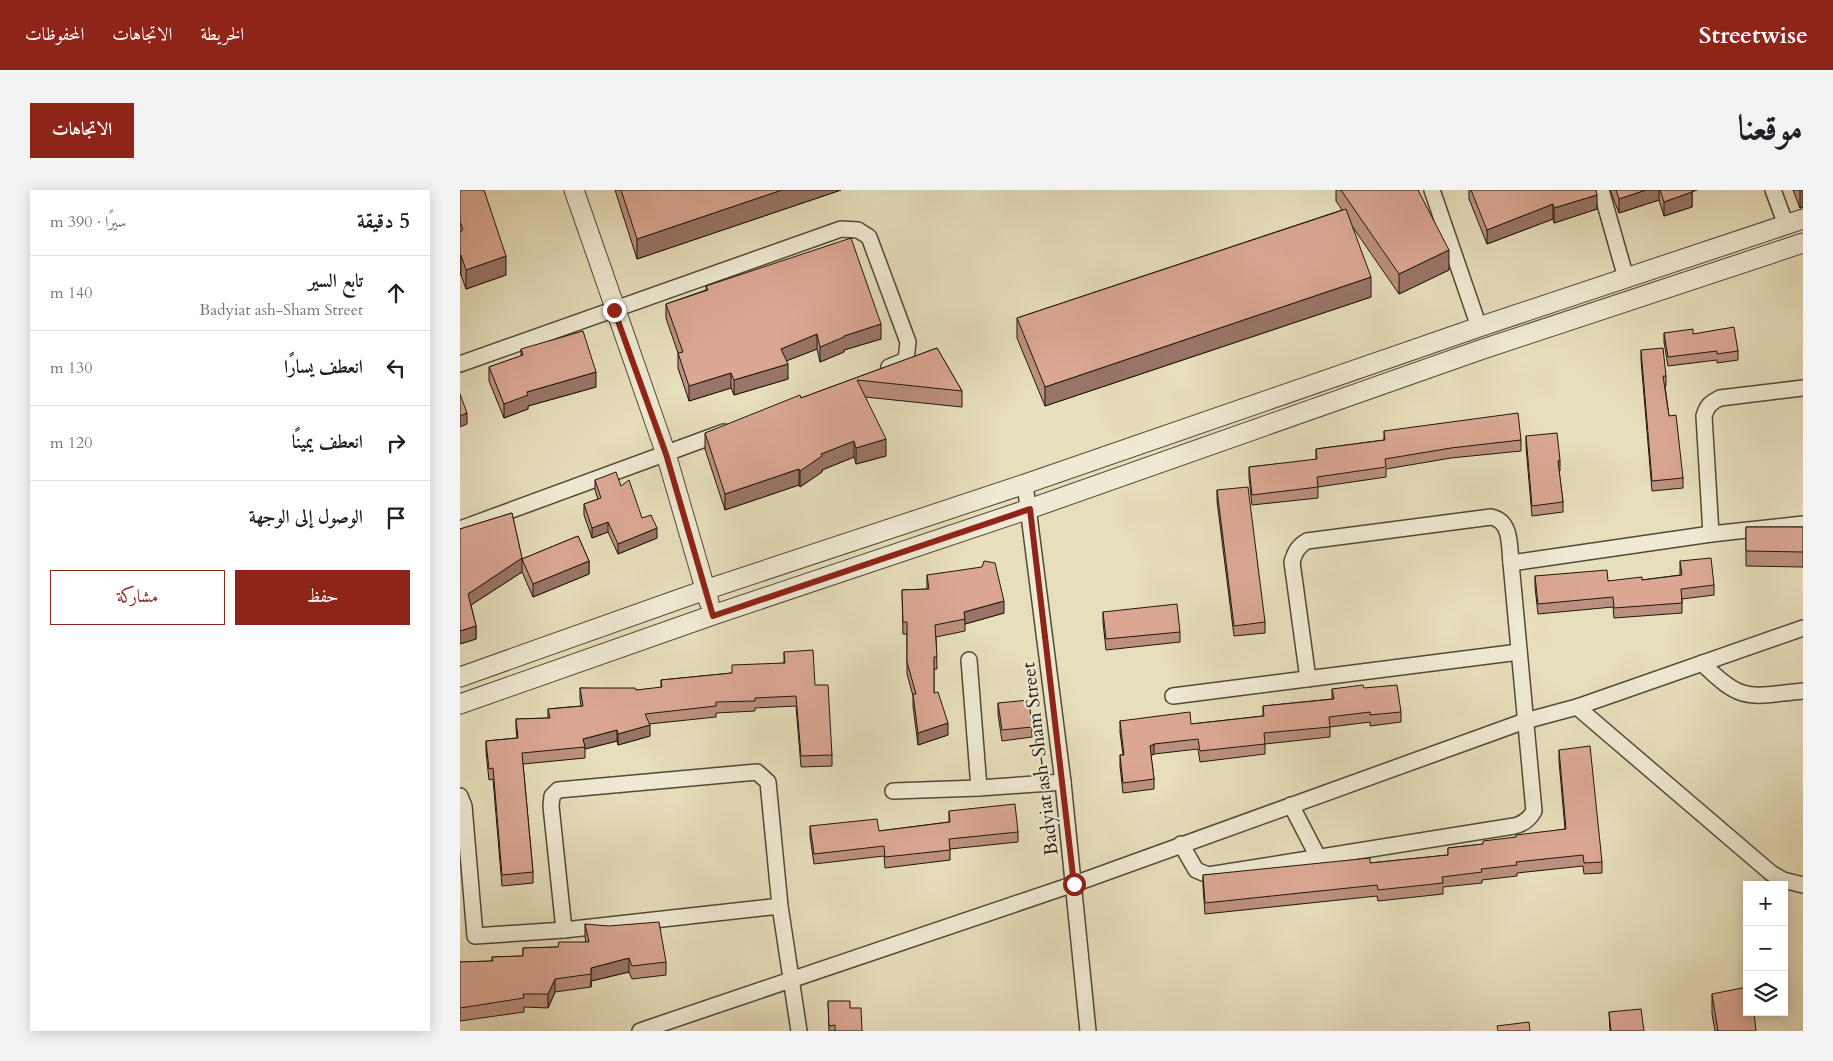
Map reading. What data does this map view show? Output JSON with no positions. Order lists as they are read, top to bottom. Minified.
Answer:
{"streets":{"street":["Badyiat ash-Sham Street"]},"page":{"header":"Streetwise","nav":["الخريطة","الاتجاهات","المحفوظات"],"title":"موقعنا","buttons":["الاتجاهات",["حفظ","مشاركة"]],"heading":["5 دقيقة","سيرًا · 390 m"],"list":[["تابع السير","Badyiat ash-Sham Street","140 m"],["انعطف يسارًا","130 m"],["انعطف يمينًا","120 m"],"الوصول إلى الوجهة"],"map_buttons":["+","−"]}}
